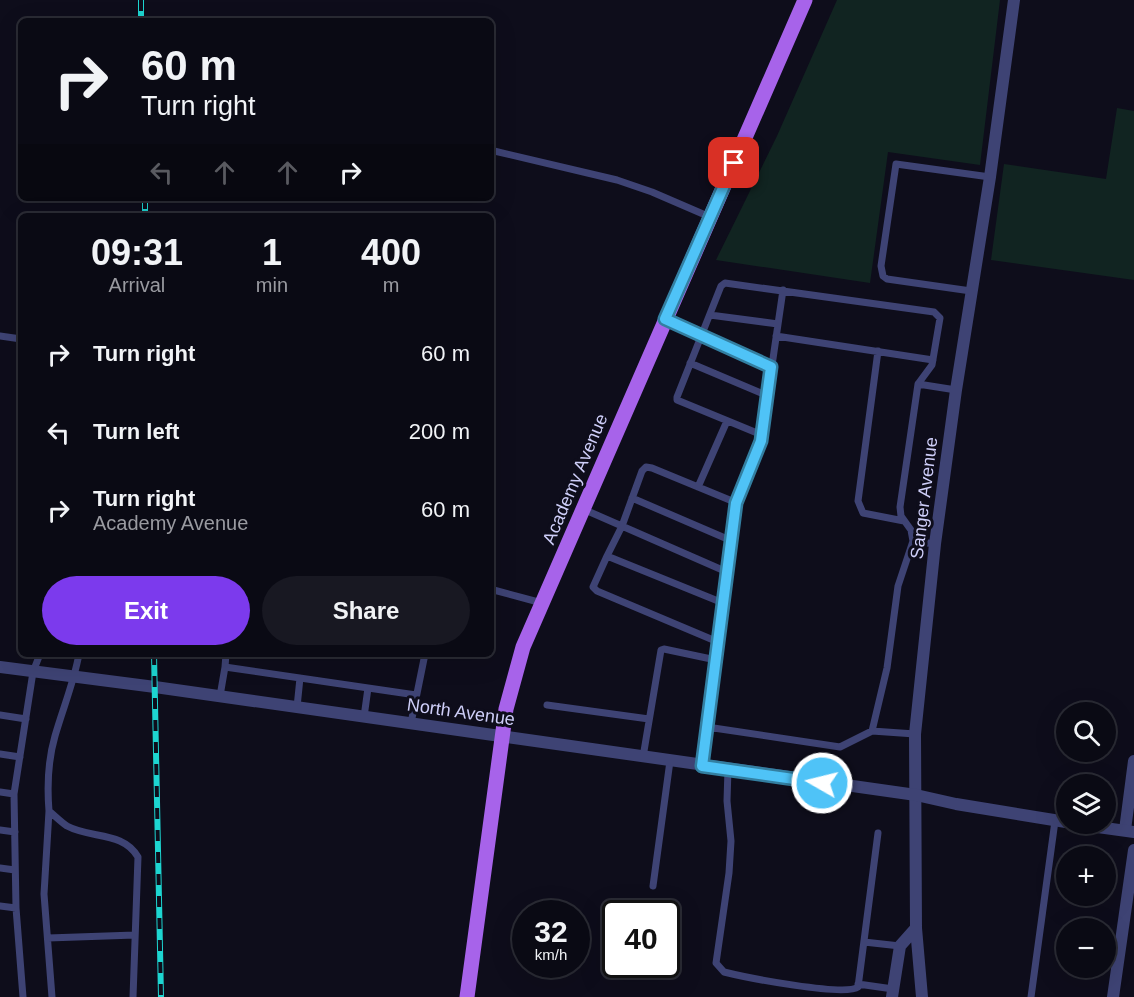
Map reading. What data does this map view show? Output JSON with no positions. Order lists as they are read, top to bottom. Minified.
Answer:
{"streets":{"main road":["Academy Avenue"],"street":["Sanger Avenue","North Avenue"]},"crossings":[["Academy Avenue","North Avenue"],["Sanger Avenue","North Avenue"]],"page":{"turn":["60 m","Turn right"],"eta":["09:31","Arrival","1","min","400","m"],"list":[{"name":"Turn right","value":"60 m"},{"name":"Turn left","value":"200 m"},{"name":"Turn right","note":"Academy Avenue","value":"60 m"}],"buttons":["Exit","Share"],"map_buttons":["+","−"],"speed":"32 km/h","limit":"40"}}
